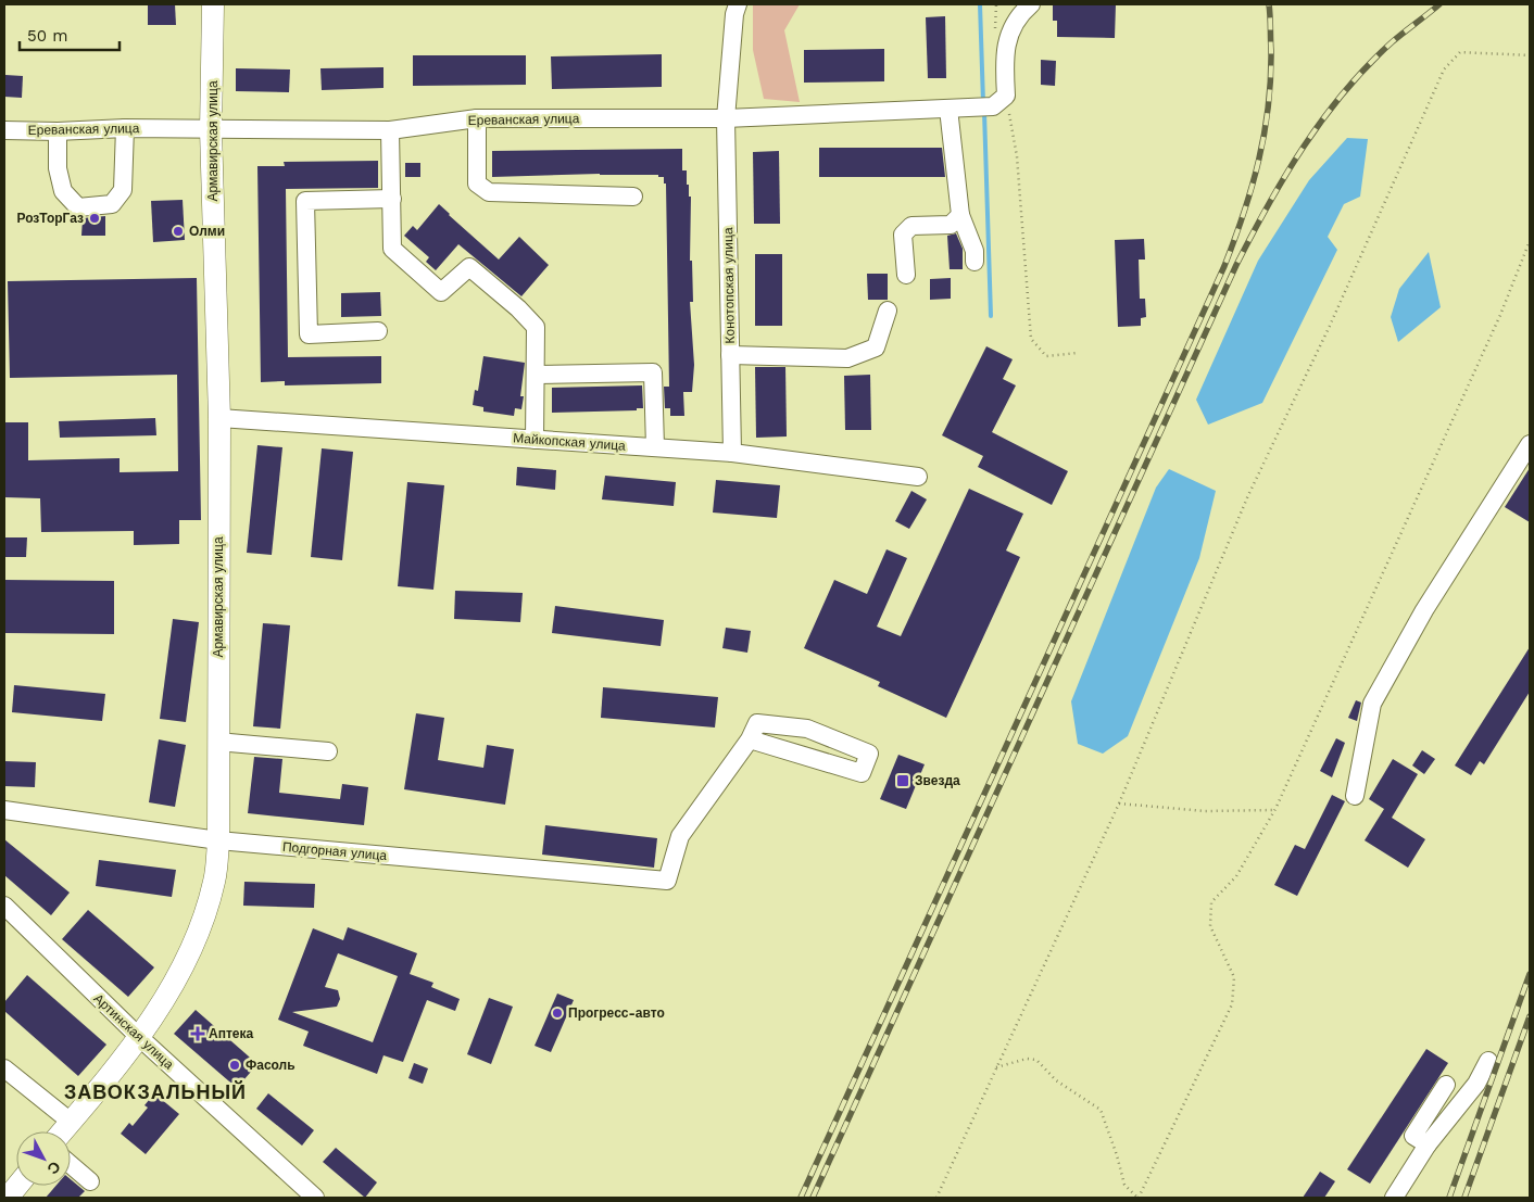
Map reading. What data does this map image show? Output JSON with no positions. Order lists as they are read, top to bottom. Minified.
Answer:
{"streets":{"main road":["Армавирская улица"],"street":["Ереванская улица","Конотопская улица","Майкопская улица","Подгорная улица","Артинская улица"]},"crossings":[["Ереванская улица","Армавирская улица"],["Ереванская улица","Конотопская улица"],["Армавирская улица","Майкопская улица"],["Армавирская улица","Подгорная улица"],["Армавирская улица","Артинская улица"],["Конотопская улица","Майкопская улица"]],"districts":["ЗАВОКЗАЛЬНЫЙ"],"places":{"other":["РозТорГаз","Олми","Прогресс-авто","Фасоль"],"transit":["Звезда"],"health":["Аптека"]},"scale_bar":"50 m","north":"bottom right"}
